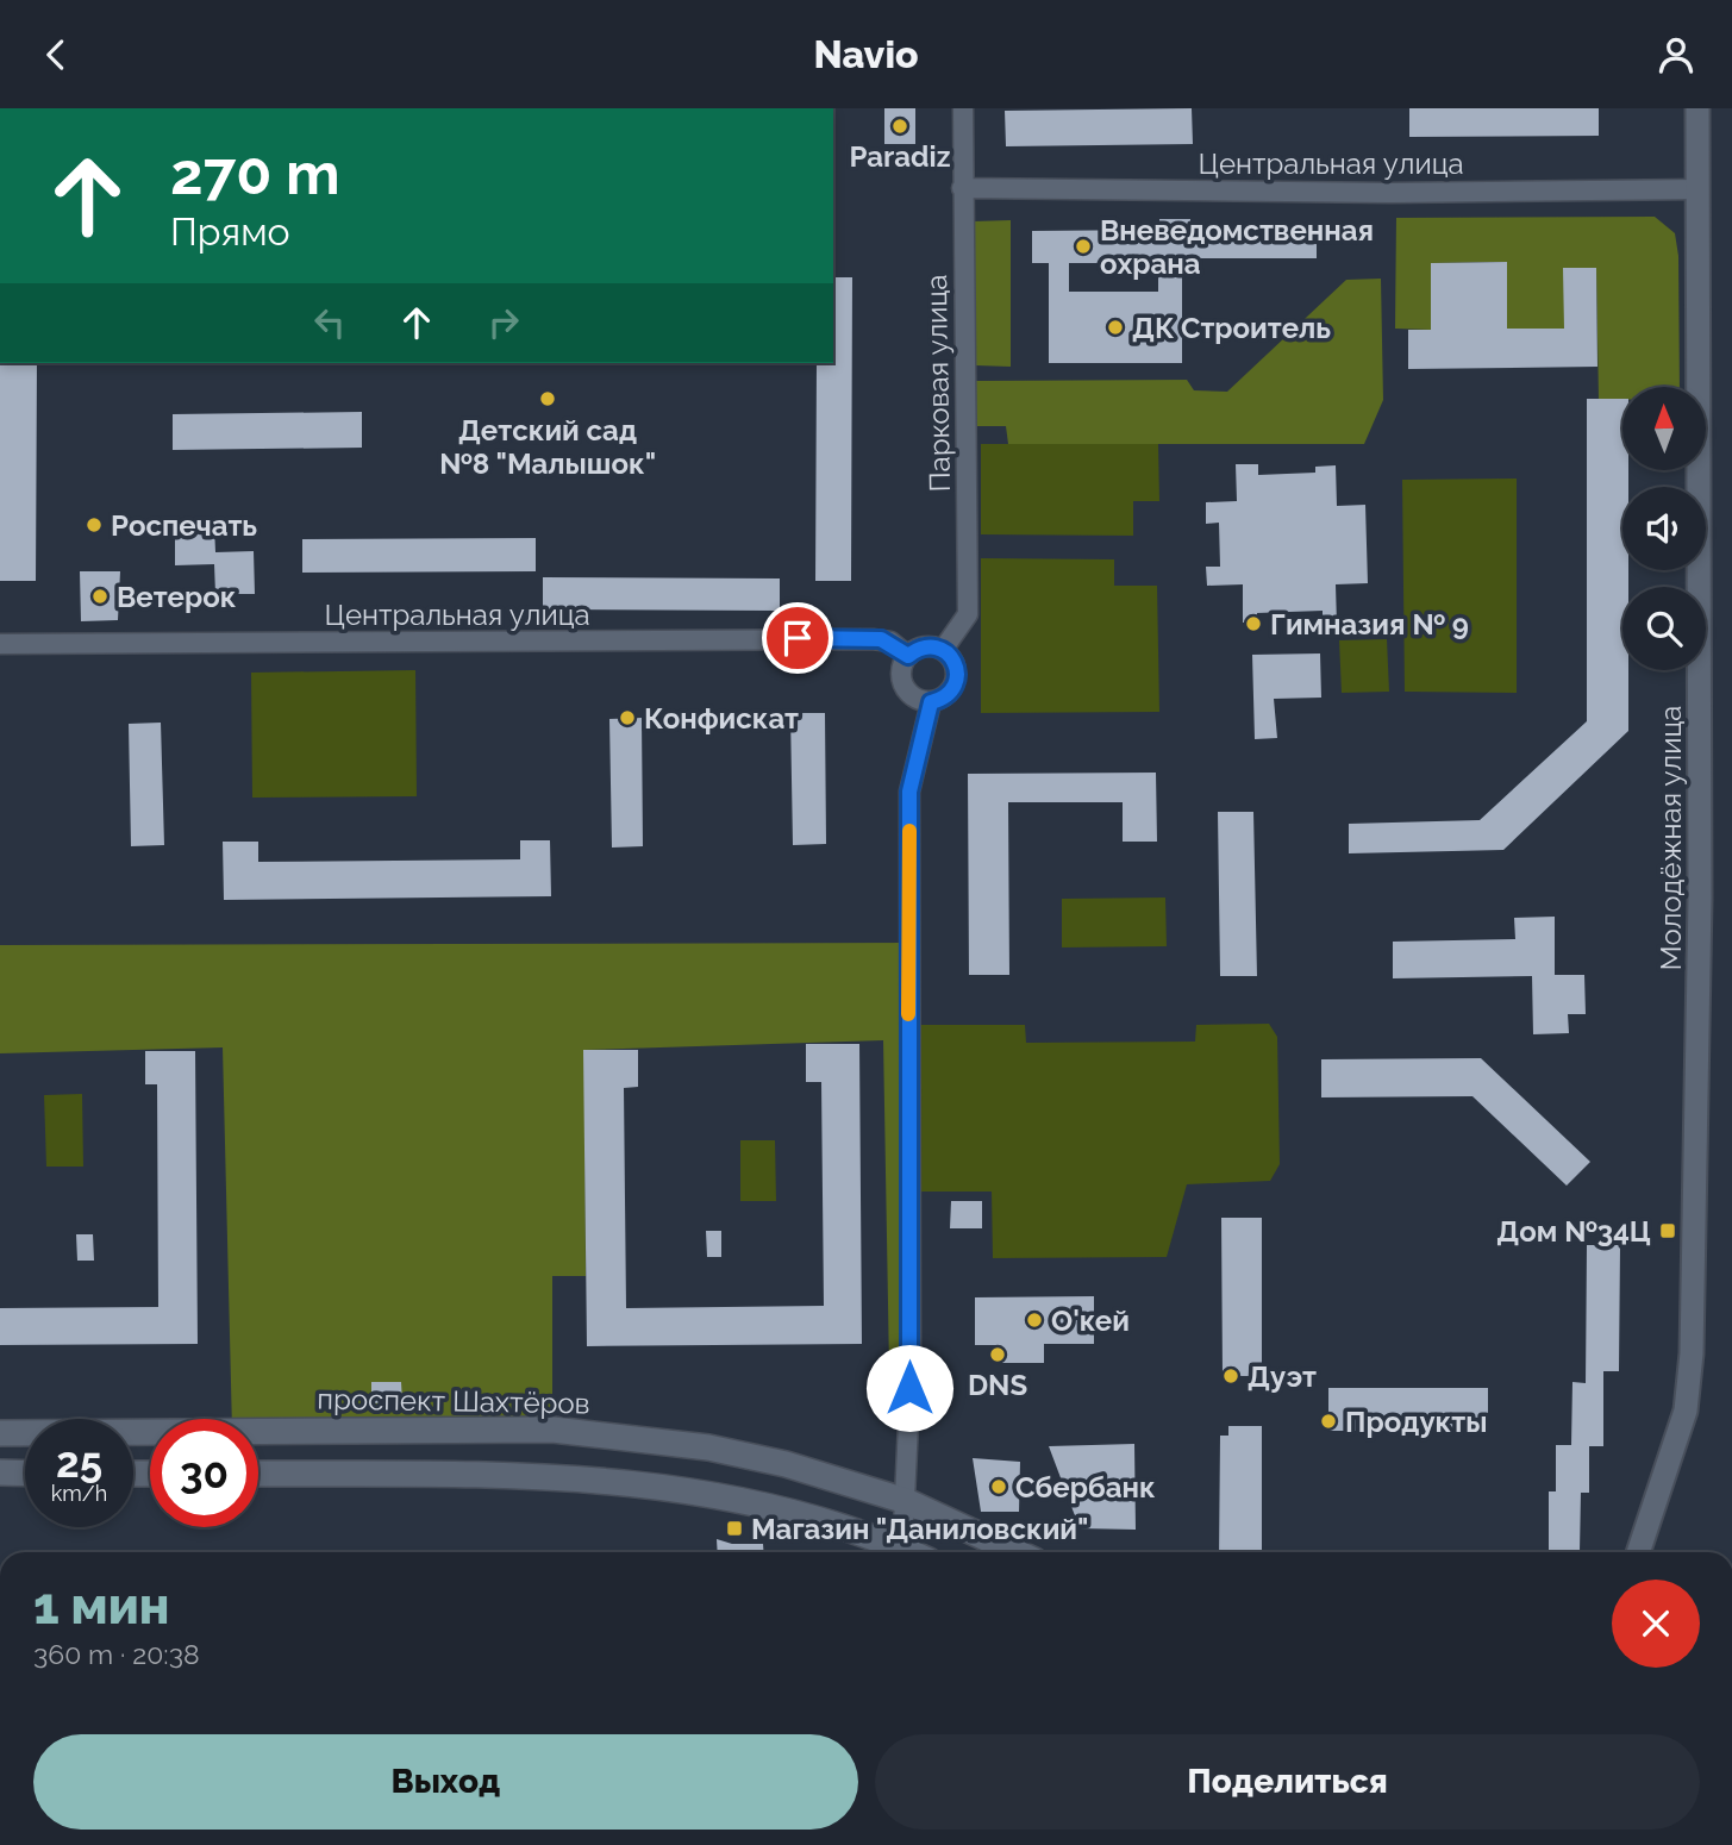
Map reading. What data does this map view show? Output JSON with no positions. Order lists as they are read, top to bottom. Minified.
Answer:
{"streets":{"main road":["проспект Шахтёров"],"street":["Центральная улица","Парковая улица","Молодёжная улица"]},"crossings":[["Центральная улица","Парковая улица"],["Центральная улица","Молодёжная улица"]],"places":{"other":["Paradiz","Вневедомственная охрана","ДК Строитель","Детский сад №8 \"Малышок\"","Роспечать","Ветерок","Гимназия № 9","Конфискат","О'кей","DNS","Дуэт","Продукты","Сбербанк"],"transit":["Дом №34Ц","Магазин \"Даниловский\""]},"north":"top","page":{"header":"Navio","turn":["270 m","Прямо"],"speed":"25 km/h","limit":"30","heading":["1 мин","360 m · 20:38"],"buttons":["Выход","Поделиться"]}}
